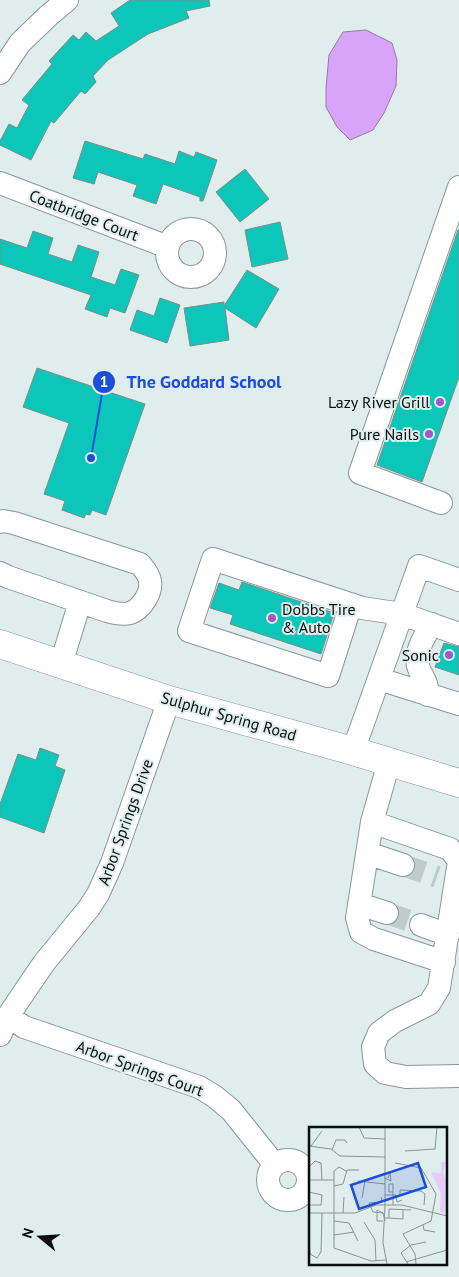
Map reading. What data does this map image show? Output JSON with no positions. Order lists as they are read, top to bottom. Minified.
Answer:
{"streets":{"main road":["Sulphur Spring Road"],"street":["Coatbridge Court","Arbor Springs Drive","Arbor Springs Court"]},"crossings":[["Sulphur Spring Road","Arbor Springs Drive"],["Arbor Springs Drive","Arbor Springs Court"]],"places":["Lazy River Grill","Pure Nails","The Goddard School","Dobbs Tire & Auto","Sonic"],"north":"left"}
